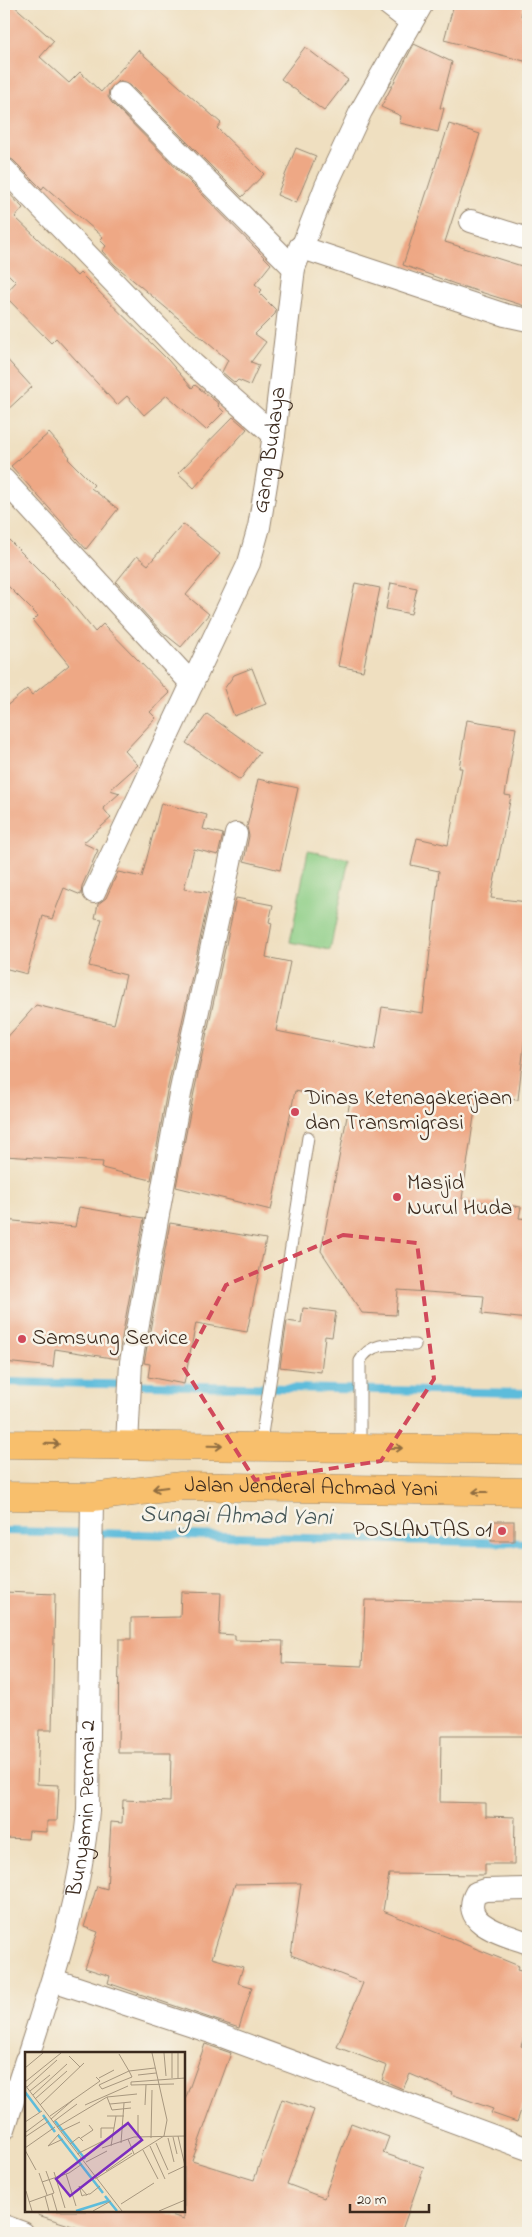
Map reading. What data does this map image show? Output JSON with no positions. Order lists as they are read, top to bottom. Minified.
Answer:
{"streets":{"highway":["Jalan Jenderal Achmad Yani"],"street":["Gang Budaya","Bunyamin Permai 2"]},"crossings":[["Jalan Jenderal Achmad Yani","Bunyamin Permai 2"]],"water":["Sungai Ahmad Yani"],"places":["Dinas Ketenagakerjaan dan Transmigrasi","Masjid Nurul Huda","Samsung Service","POSLANTAS 01"],"scale_bar":"20 m"}
